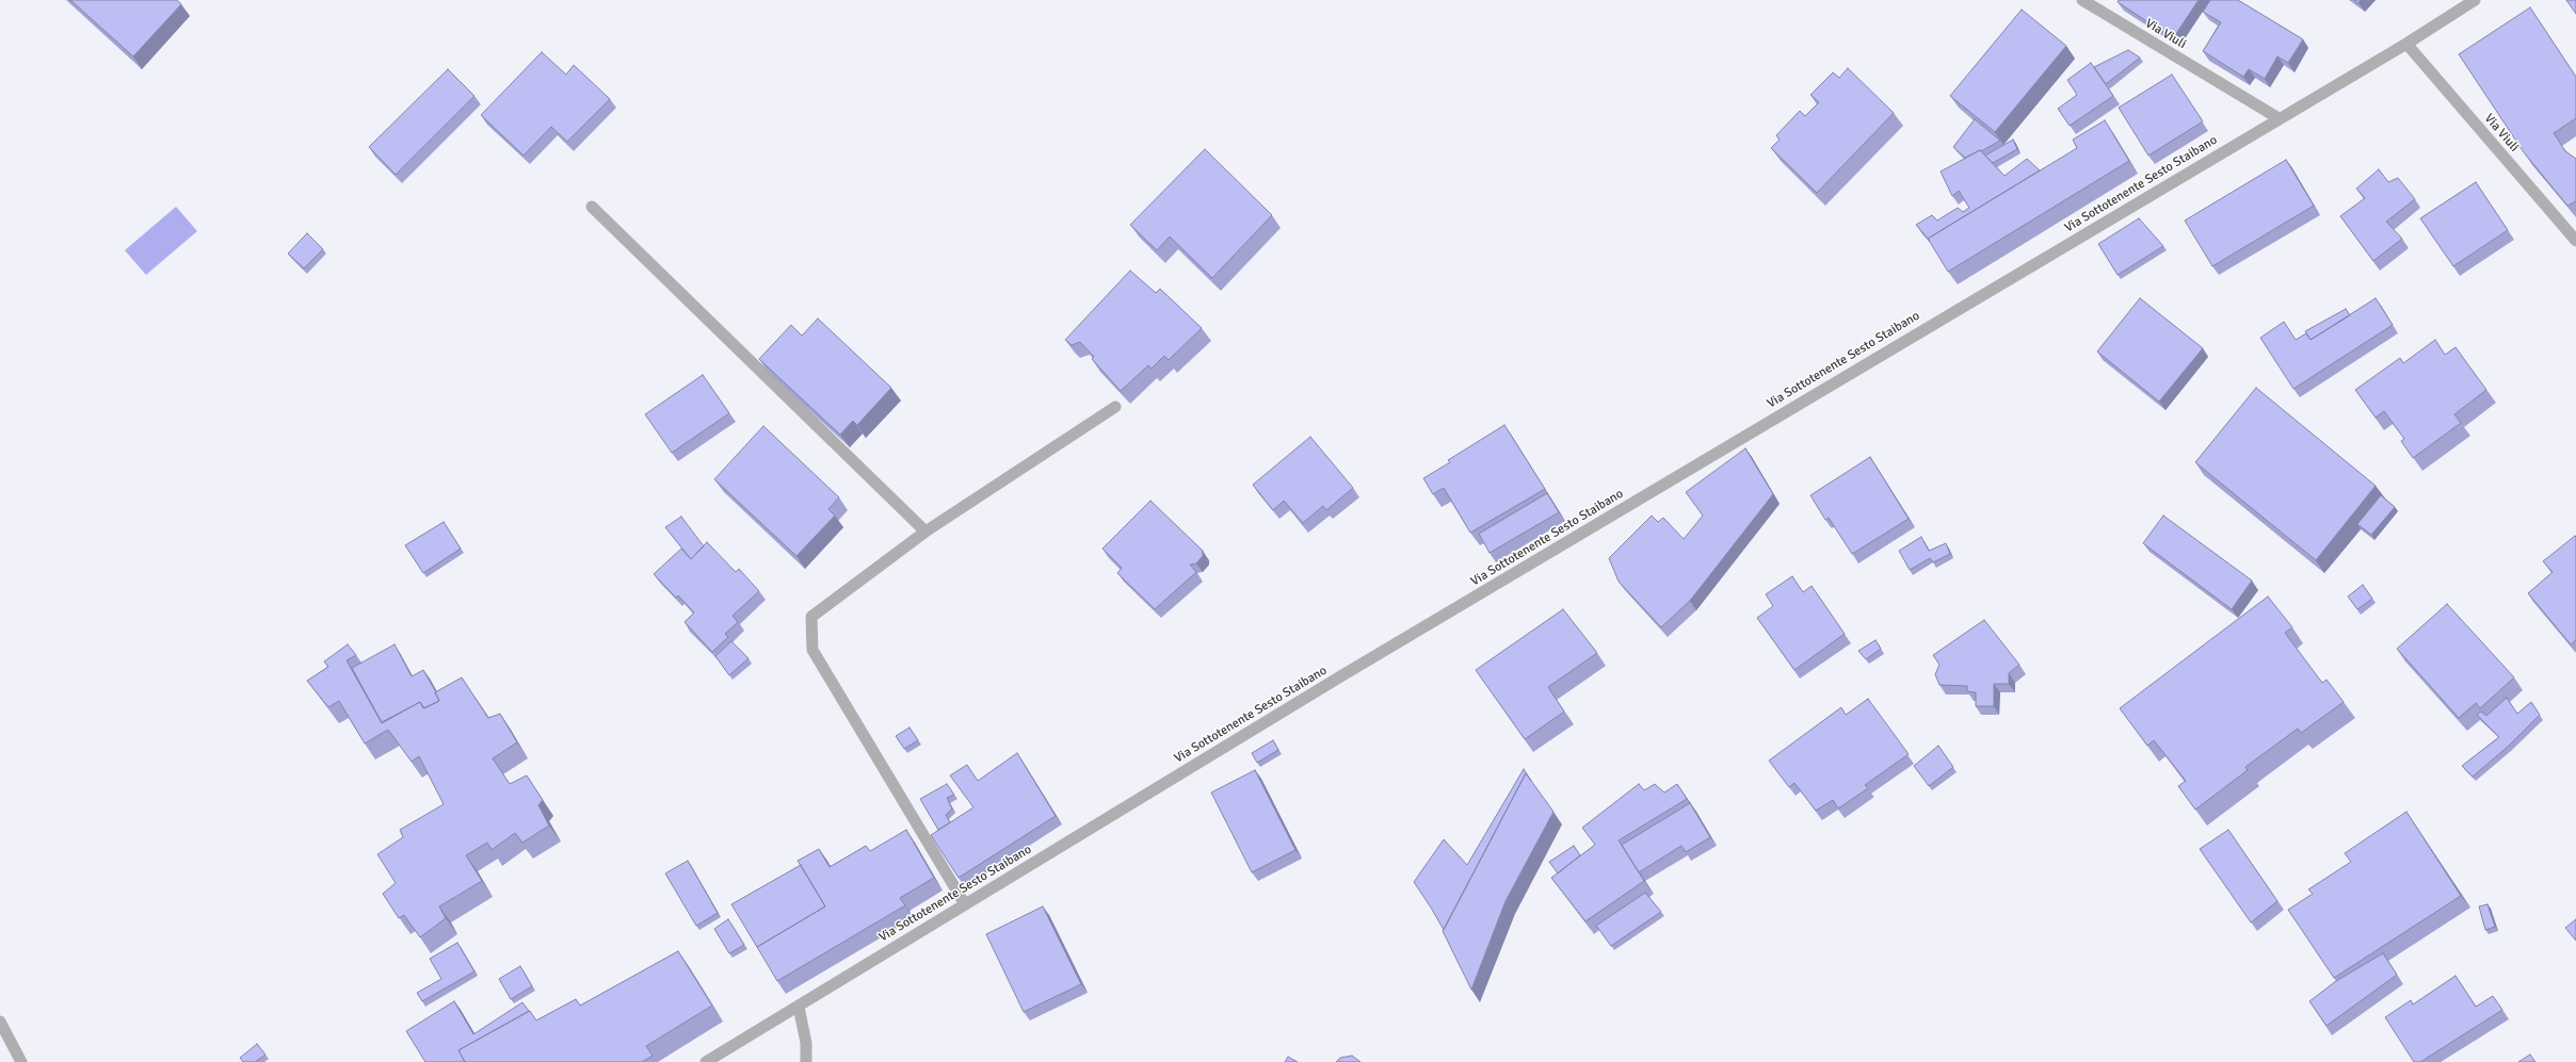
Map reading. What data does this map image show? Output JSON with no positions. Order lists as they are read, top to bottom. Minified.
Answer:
{"streets":{"street":["Via Viuli","Via Sottotenente Sesto Staibano"]},"crossings":[["Via Viuli","Via Sottotenente Sesto Staibano"]]}
